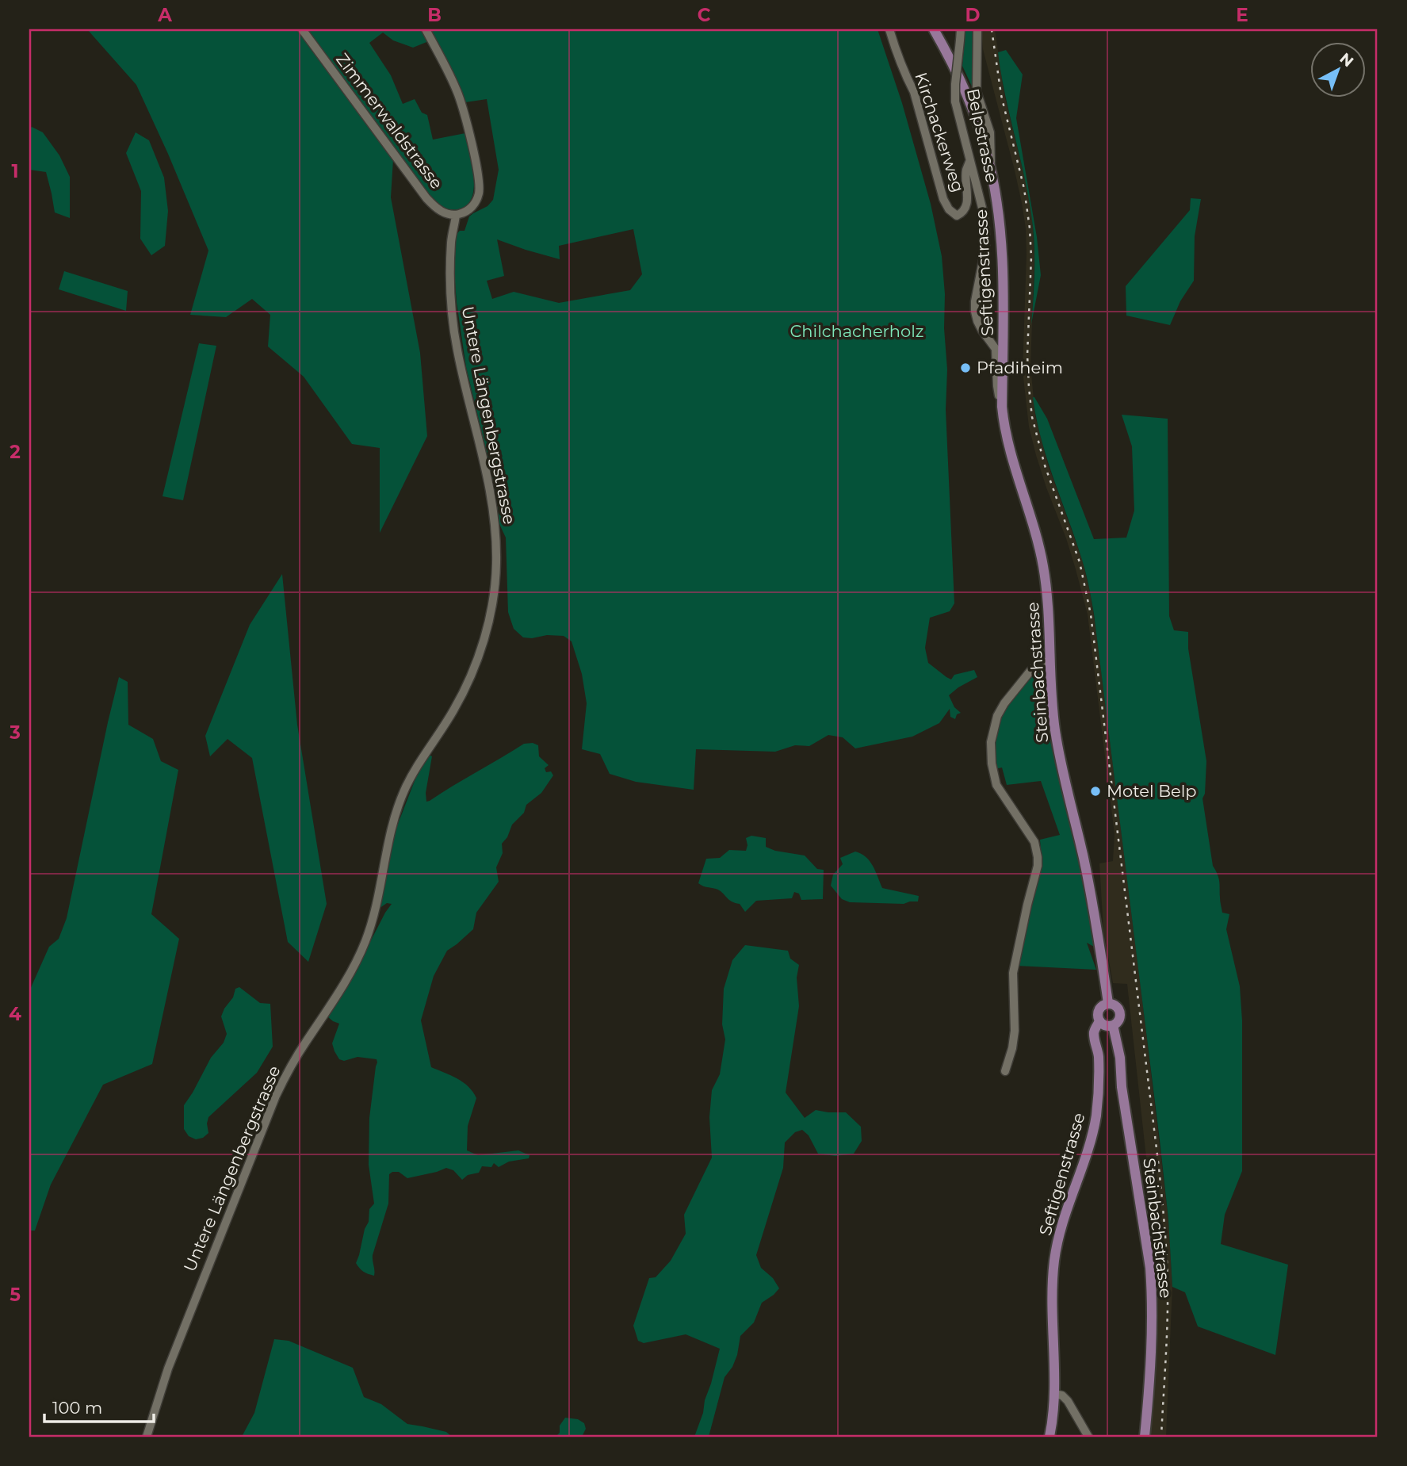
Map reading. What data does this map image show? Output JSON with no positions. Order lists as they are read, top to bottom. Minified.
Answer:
{"streets":{"main road":["Seftigenstrasse","Steinbachstrasse"],"street":["Zimmerwaldstrasse","Kirchackerweg","Belpstrasse","Untere Längenbergstrasse"]},"crossings":[["Zimmerwaldstrasse","Untere Längenbergstrasse"],["Kirchackerweg","Belpstrasse"],["Belpstrasse","Seftigenstrasse"],["Belpstrasse","Steinbachstrasse"],["Seftigenstrasse","Steinbachstrasse"]],"parks":["Chilchacherholz"],"places":["Pfadiheim","Motel Belp"],"scale_bar":"100 m","north":"top right","grid":{"columns":["A","B","C","D","E"],"rows":["1","2","3","4","5"]}}
